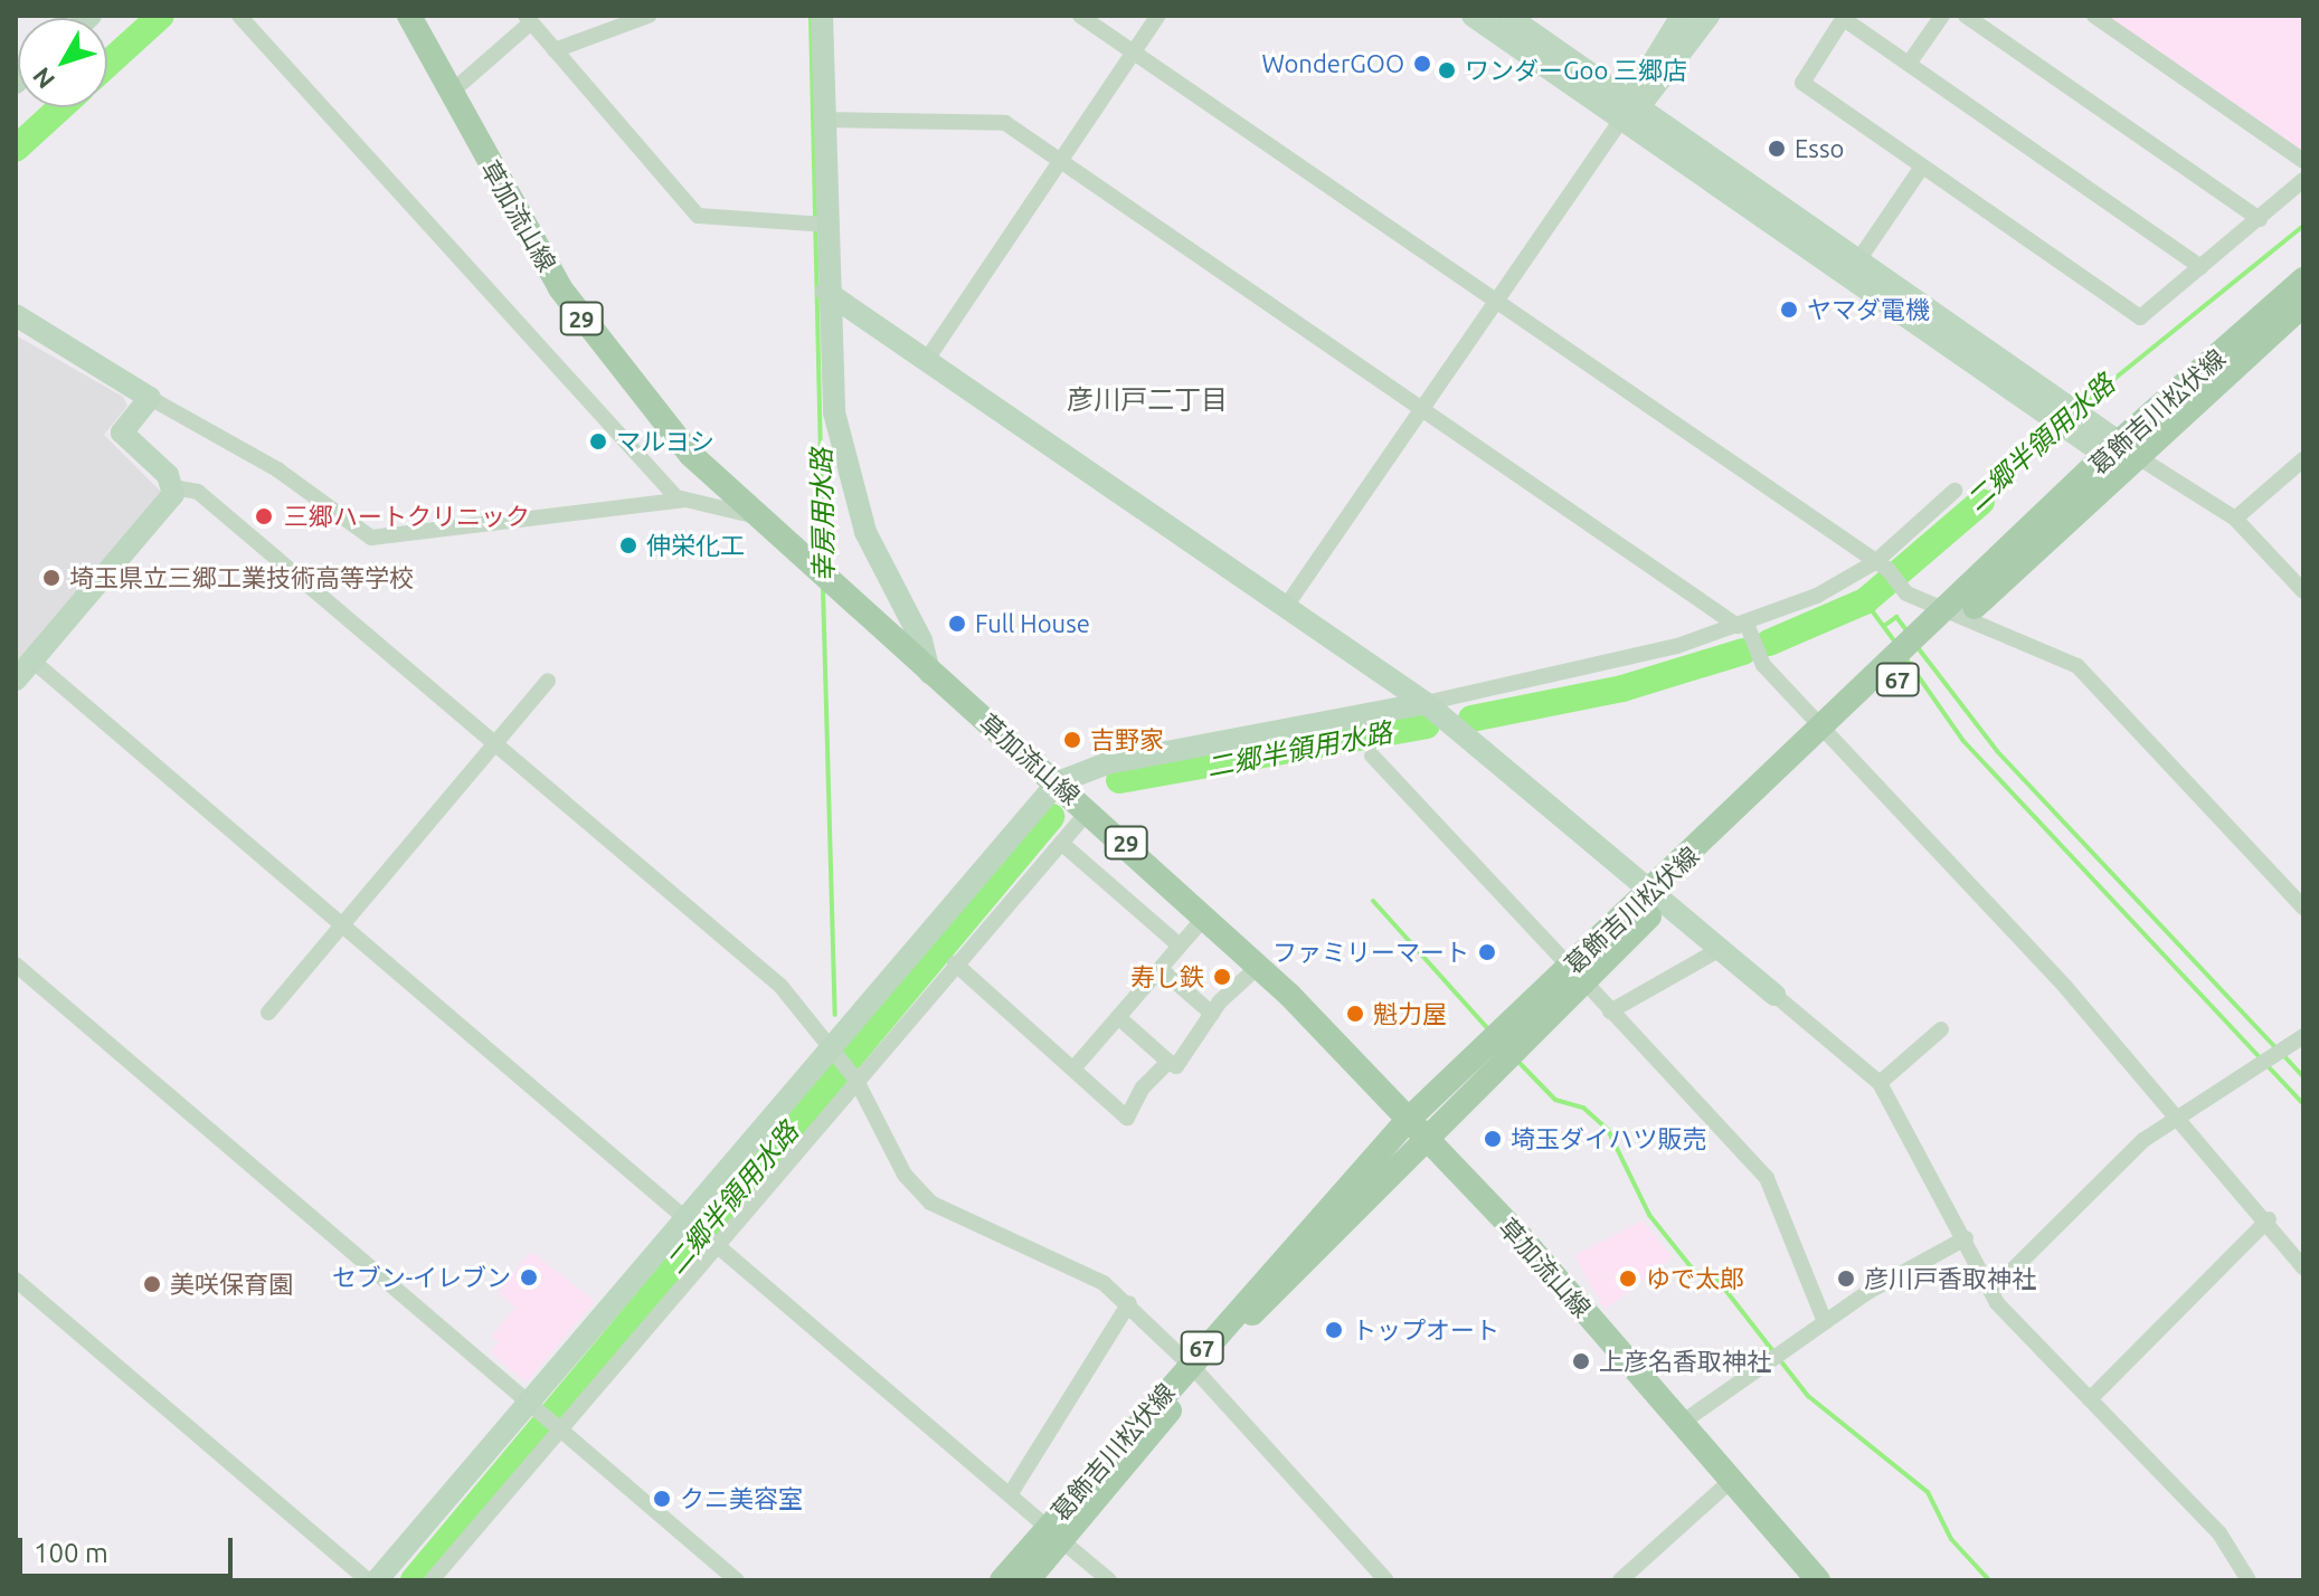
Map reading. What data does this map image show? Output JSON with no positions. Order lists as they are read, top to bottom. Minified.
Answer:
{"streets":{"main road":["草加流山線","29","葛飾吉川松伏線","67"]},"crossings":[["草加流山線","葛飾吉川松伏線"]],"districts":["彦川戸二丁目"],"water":["二郷半領用水路","幸房用水路"],"places":["WonderGOO","ワンダーGoo 三郷店","Esso","ヤマダ電機","マルヨシ","三郷ハートクリニック","伸栄化工","埼玉県立三郷工業技術高等学校","Full House","吉野家","ファミリーマート","寿し鉄","魁力屋","埼玉ダイハツ販売","セブン-イレブン","ゆで太郎","彦川戸香取神社","美咲保育園","トップオート","上彦名香取神社","クニ美容室"],"scale_bar":"100 m","north":"bottom left"}
